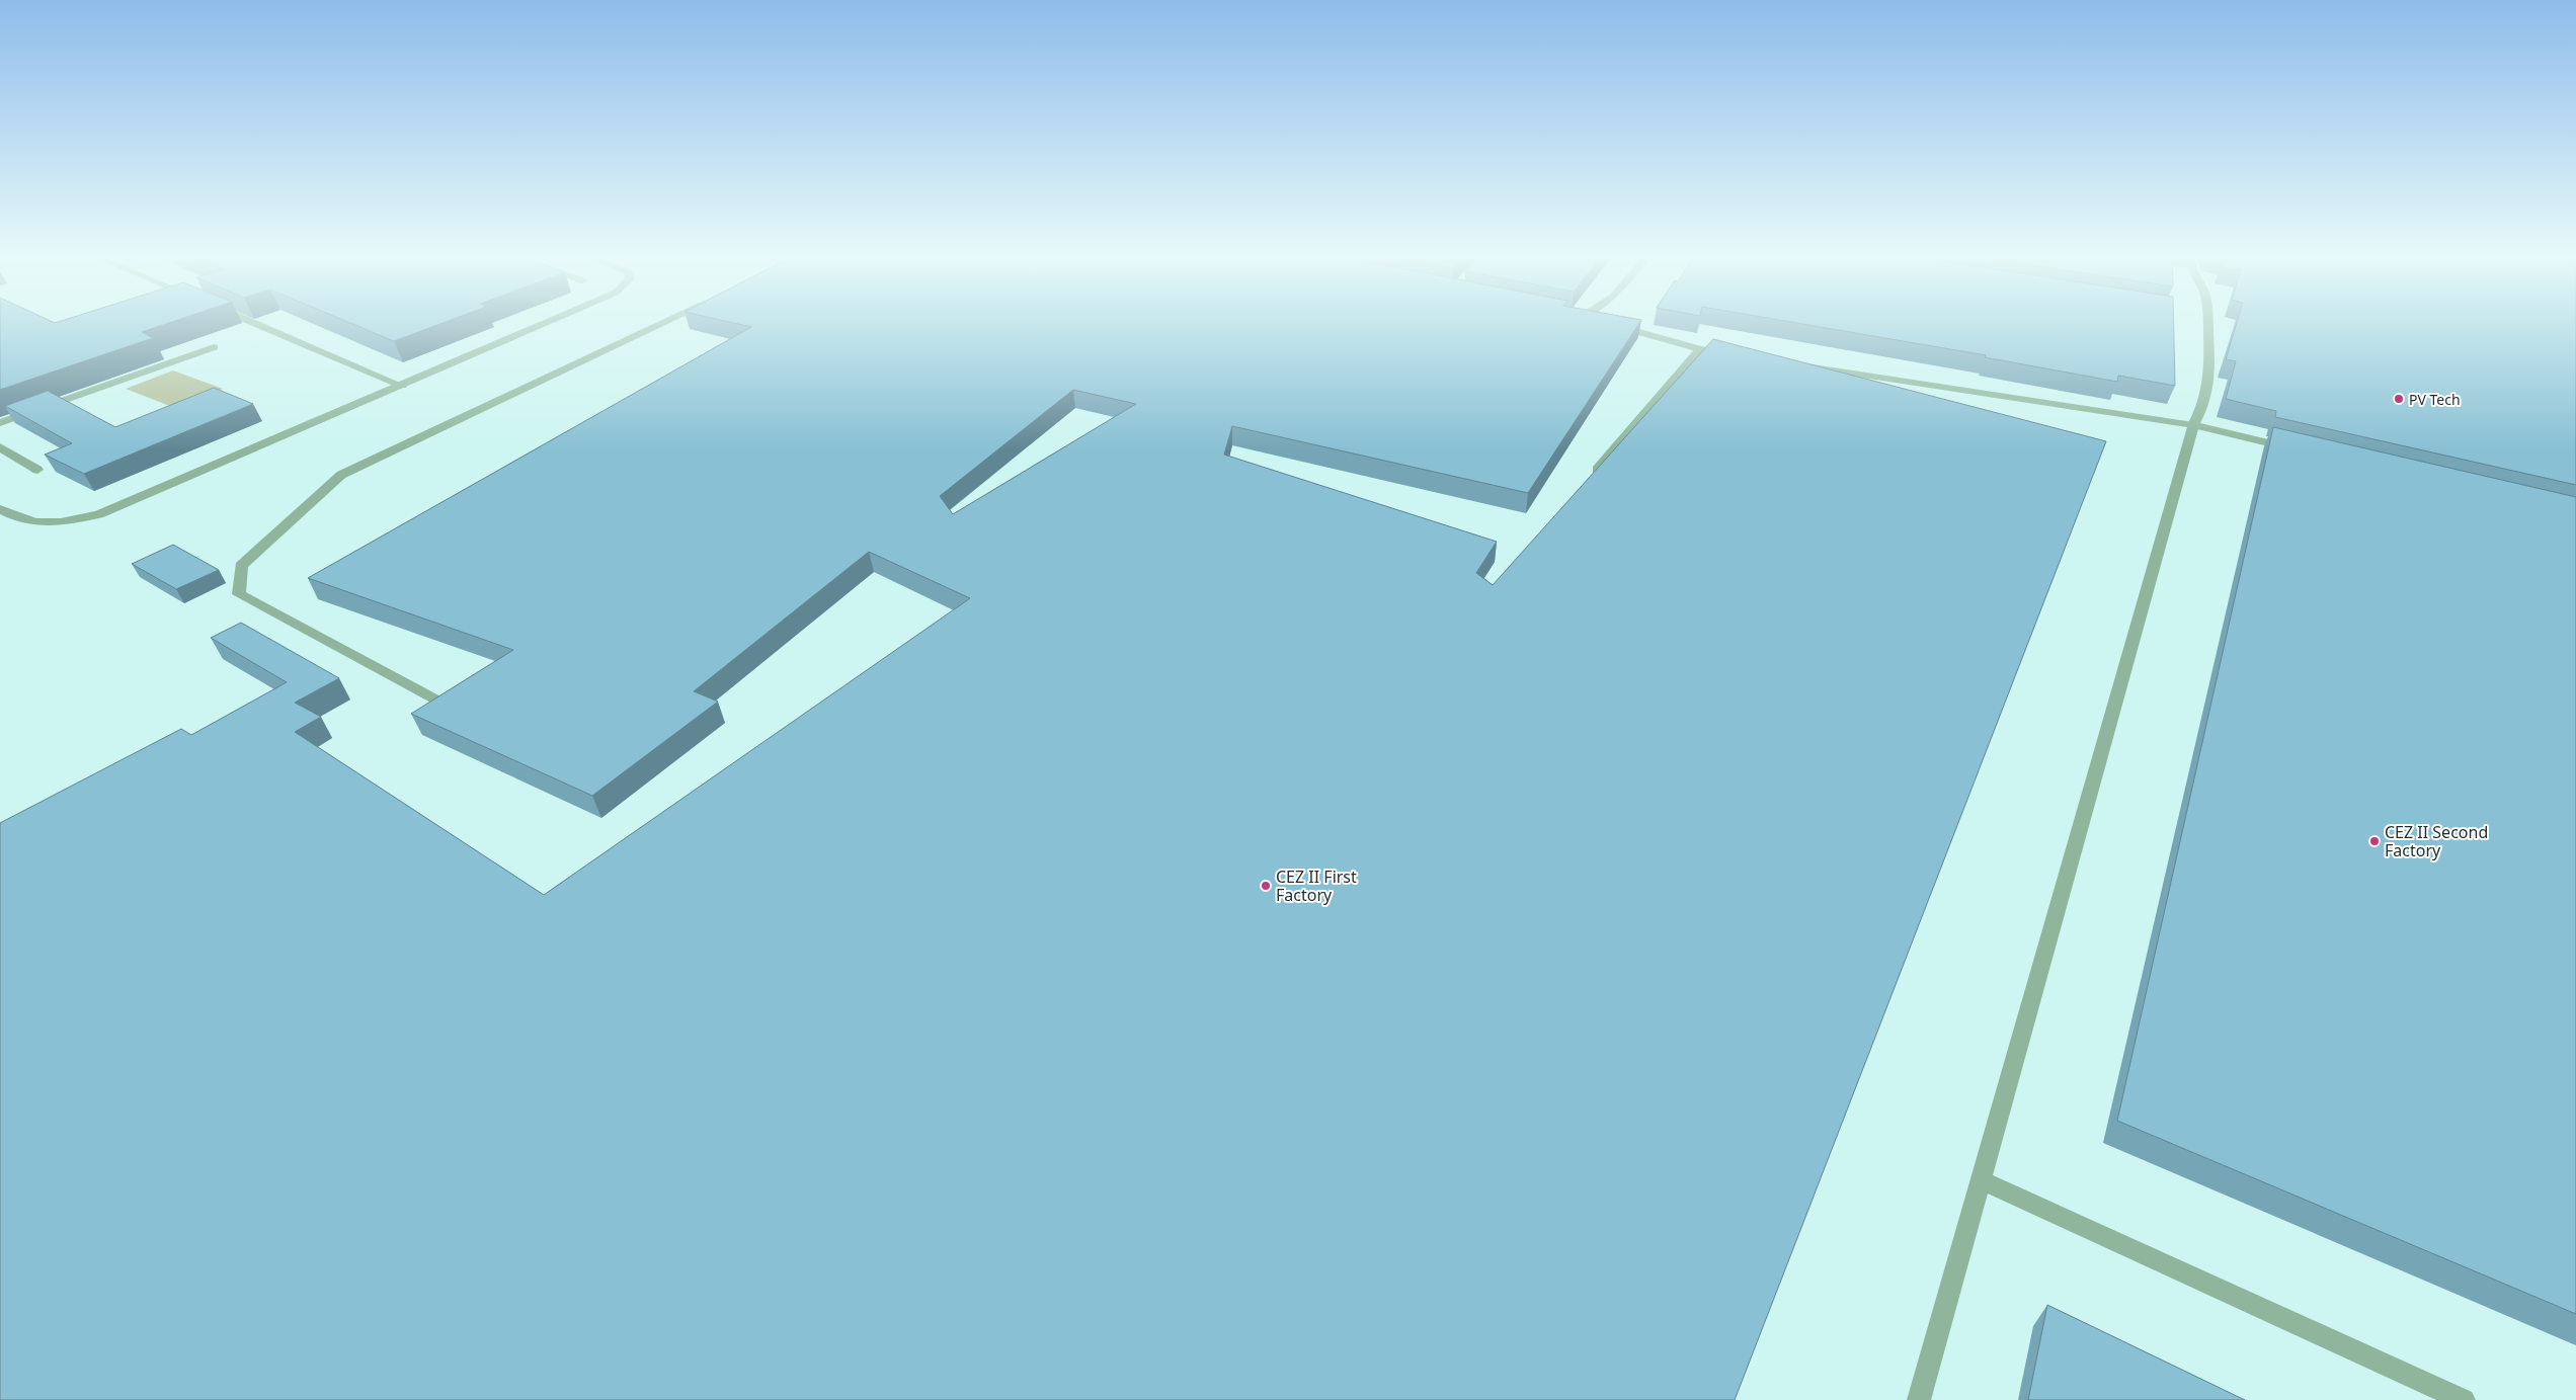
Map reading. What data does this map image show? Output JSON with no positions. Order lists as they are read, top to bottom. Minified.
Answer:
{"places":["PV Tech","CEZ II Second Factory","CEZ II First Factory"]}
